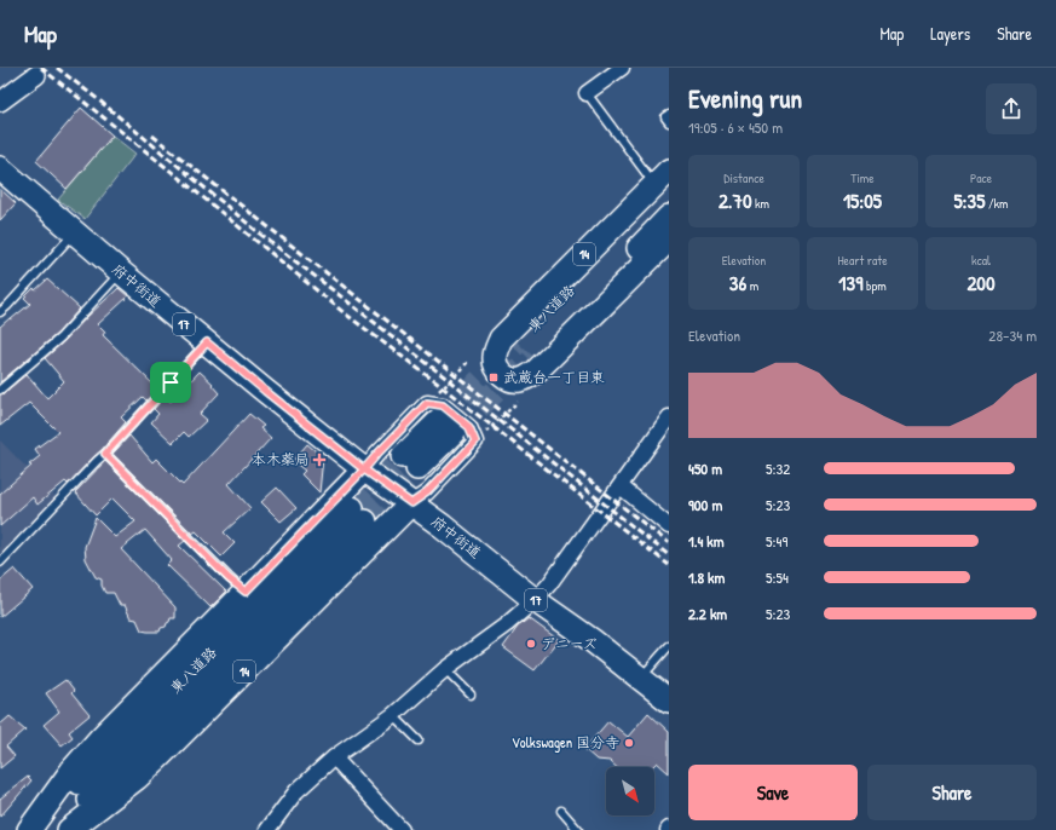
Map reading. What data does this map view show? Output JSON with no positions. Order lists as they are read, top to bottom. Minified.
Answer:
{"streets":{"main road":["14","府中街道","東八道路","17"]},"crossings":[["14","府中街道"],["14","東八道路"]],"places":{"transit":["武蔵台一丁目東"],"health":["本木薬局"],"other":["デニーズ","Volkswagen 国分寺"]},"north":"bottom right","page":{"header":"Map","nav":["Map","Layers","Share"],"heading":["Evening run","19:05 · 6 × 450 m"],"stats":[["Distance","2.70 km"],["Time","15:05"],["Pace","5:35 /km"],["Elevation","36 m"],["Heart rate","139 bpm"],["kcal","200"]],"chart":["Elevation","28–34 m"],"list":[{"name":"450 m","note":"5:32"},{"name":"900 m","note":"5:23"},{"name":"1.4 km","note":"5:49"},{"name":"1.8 km","note":"5:54"},{"name":"2.2 km","note":"5:23"}],"buttons":["Save","Share"]}}
